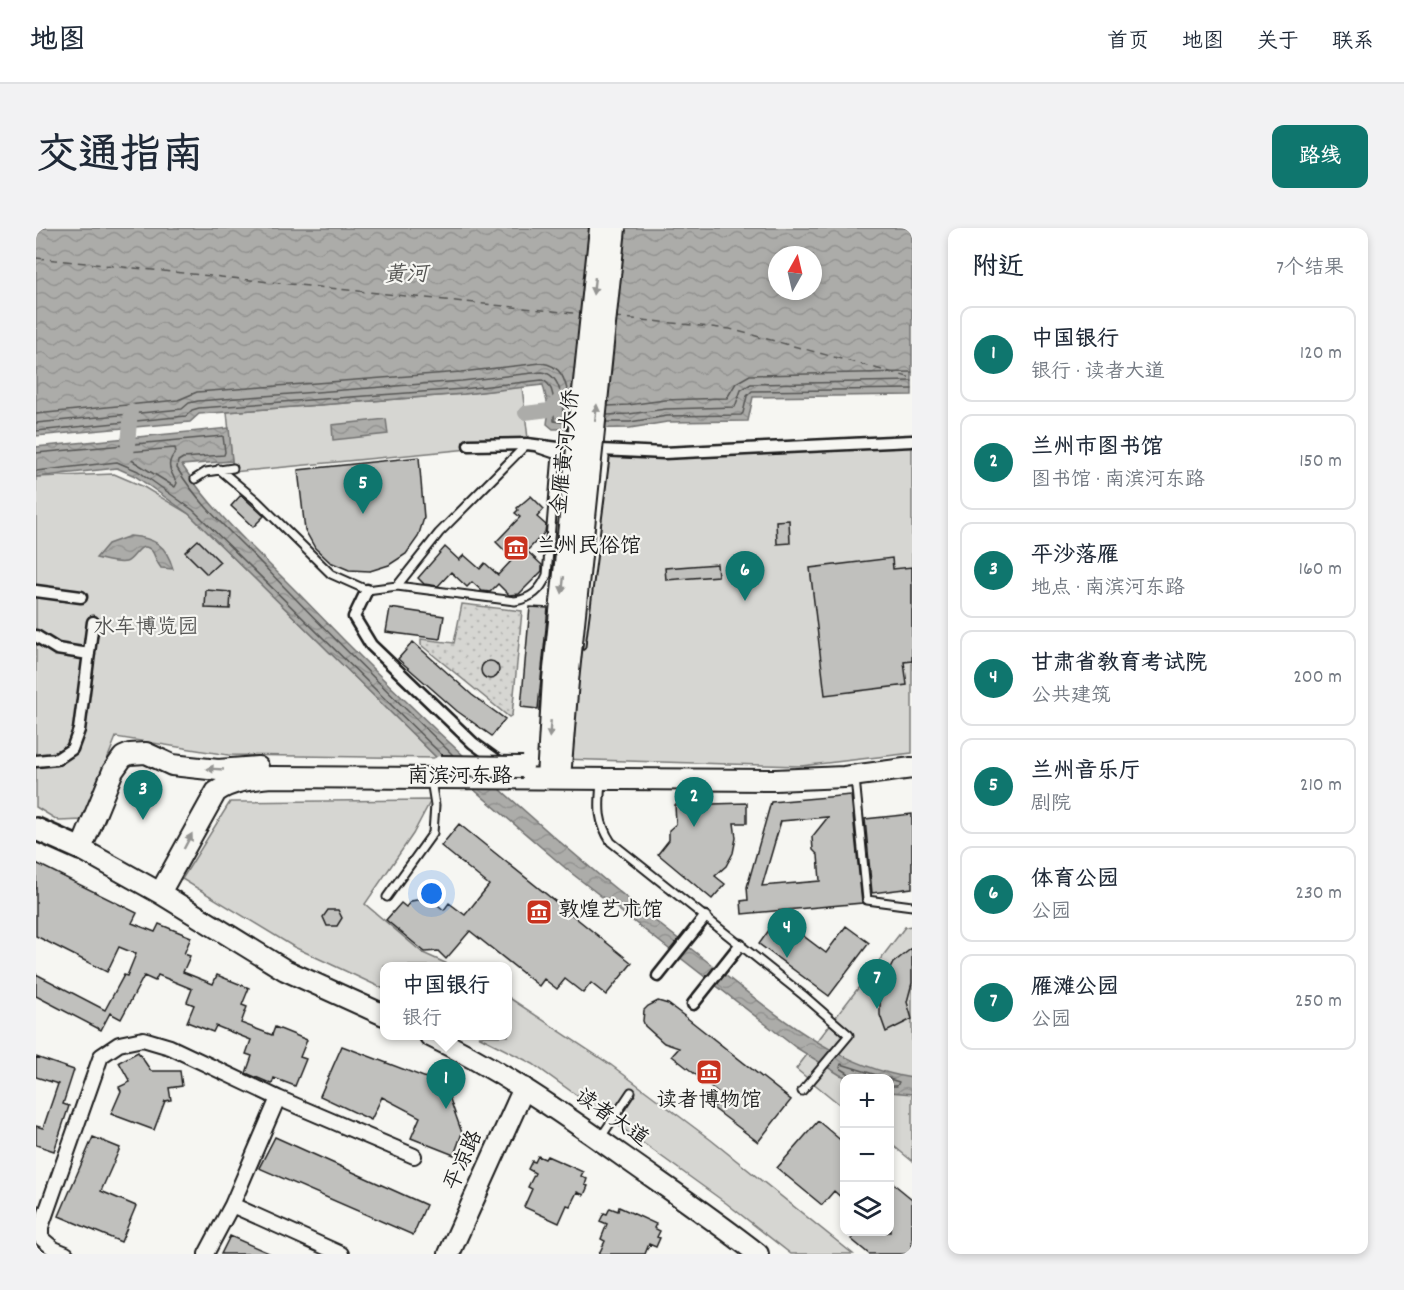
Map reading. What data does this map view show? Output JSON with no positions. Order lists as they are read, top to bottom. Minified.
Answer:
{"streets":{"main road":["金雁黄河大侨","南滨河东路","读者大道","平凉路"]},"crossings":[["读者大道","平凉路"]],"water":["黄河"],"parks":["水车博览园"],"places":{"museum":["兰州民俗馆","敦煌艺术馆","读者博物馆"]},"north":"top","page":{"header":"地图","nav":["首页","地图","关于","联系"],"title":"交通指南","buttons":"路线","heading":["附近","7个结果"],"list":[{"mark":"1","name":"中国银行","note":"银行 · 读者大道","value":"120 m"},{"mark":"2","name":"兰州市图书馆","note":"图书馆 · 南滨河东路","value":"150 m"},{"mark":"3","name":"平沙落雁","note":"地点 · 南滨河东路","value":"160 m"},{"mark":"4","name":"甘肃省教育考试院","note":"公共建筑","value":"200 m"},{"mark":"5","name":"兰州音乐厅","note":"剧院","value":"210 m"},{"mark":"6","name":"体育公园","note":"公园","value":"230 m"},{"mark":"7","name":"雁滩公园","note":"公园","value":"250 m"}],"pins":["5","6","3","2","4","7","1"],"popup":["中国银行","银行"],"map_buttons":["+","−"]}}
